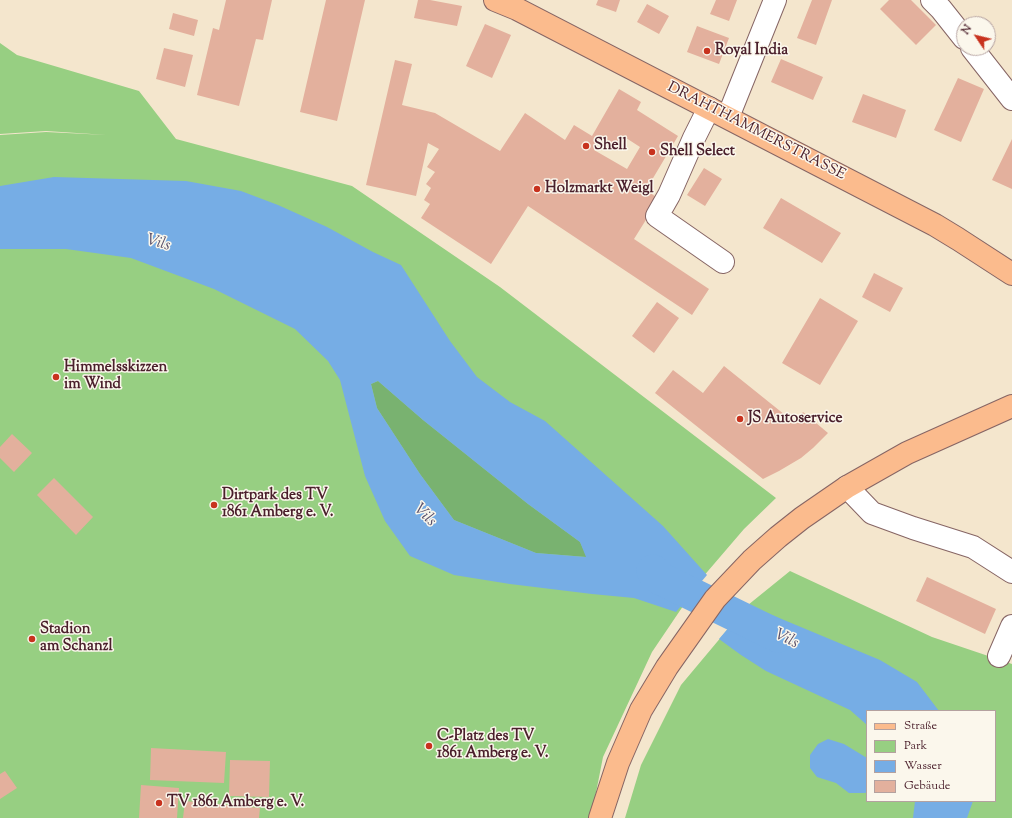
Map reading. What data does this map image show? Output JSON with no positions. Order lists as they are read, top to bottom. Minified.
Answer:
{"streets":{"main road":["DRAHTHAMMERSTRASSE"]},"water":["Vils"],"places":["Royal India","Shell","Shell Select","Holzmarkt Weigl","Himmelsskizzen im Wind","JS Autoservice","Dirtpark des TV 1861 Amberg e. V.","Stadion am Schanzl","C-Platz des TV 1861 Amberg e. V.","TV 1861 Amberg e. V."],"legend":["Straße","Park","Wasser","Gebäude"],"north":"top left"}
